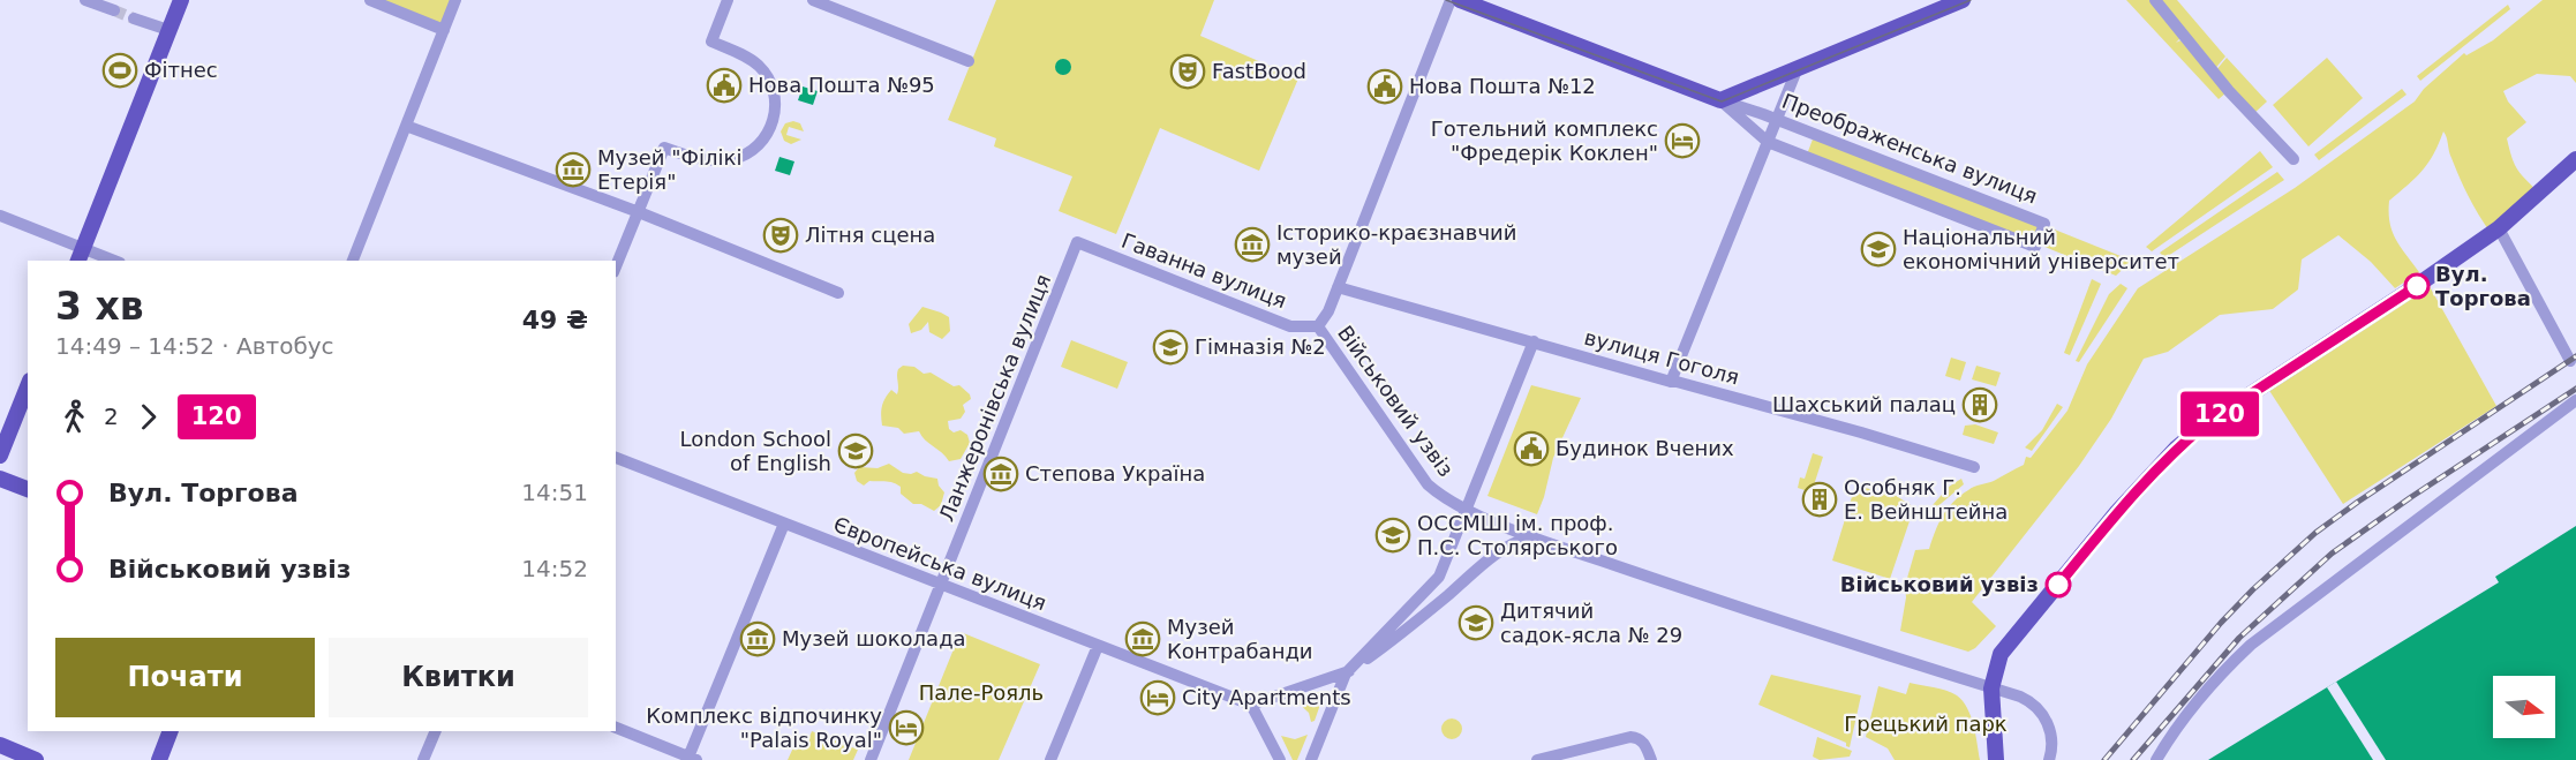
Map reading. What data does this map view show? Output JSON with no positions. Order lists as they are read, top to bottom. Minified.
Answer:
{"streets":{"main road":["Преображенська вулиця"],"street":["Гаванна вулиця","вулиця Гоголя","Ланжеронівська вулиця","Військовий узвіз","Європейська вулиця"]},"crossings":[["Гаванна вулиця","Ланжеронівська вулиця"],["Гаванна вулиця","Військовий узвіз"],["Ланжеронівська вулиця","Європейська вулиця"]],"parks":["Пале-Рояль","Грецький парк"],"places":{"sports":["Фiтнес"],"theatre":["FastBood","Літня сцена"],"public building":["Нова Пошта №95","Нова Пошта №12","Будинок Вчених"],"hotel":["Готельний комплекс \"Фредерік Коклен\"","City Apartments","Комплекс відпочинку \"Palais Royal\""],"museum":["Музей \"Філікі Етерія\"","Історико-краєзнавчий музей","Степова Україна","Музей шоколада","Музей Контрабанди"],"school or university":["Національний економічний університет","Гімназія №2","London School of English","ОССМШІ ім. проф. П.С. Столярського","Дитячий садок-ясла № 29"],"other":["Вул. Торгова","Військовий узвіз"],"building":["Шахський палац","Особняк Г. Е. Вейнштейна"]},"lines":["bus line 120"],"north":"right","page":{"on_map":"120","heading":["3 хв","14:49 – 14:52 · Автобус","49 ₴"],"legs":["2","120"],"list":[{"name":"Вул. Торгова","value":"14:51"},{"name":"Військовий узвіз","value":"14:52"}],"buttons":["Почати","Квитки"]}}
